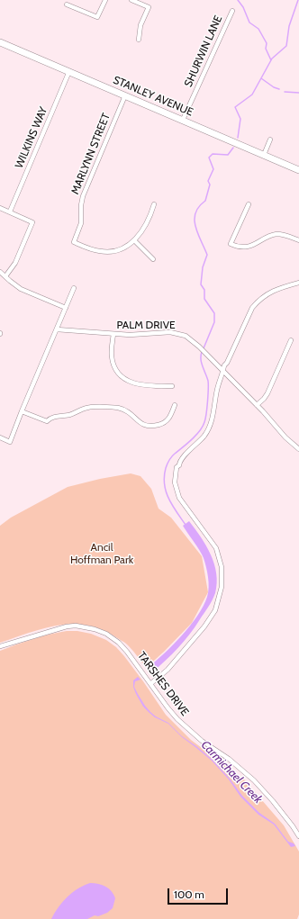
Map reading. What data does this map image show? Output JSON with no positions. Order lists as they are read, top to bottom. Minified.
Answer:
{"streets":{"street":["SHURWIN LANE","STANLEY AVENUE","WILKINS WAY","MARLYNN STREET","PALM DRIVE","TARSHES DRIVE"]},"crossings":[["SHURWIN LANE","STANLEY AVENUE"],["STANLEY AVENUE","WILKINS WAY"],["STANLEY AVENUE","MARLYNN STREET"]],"water":["Carmichael Creek"],"parks":["Ancil Hoffman Park"],"scale_bar":"100 m"}
